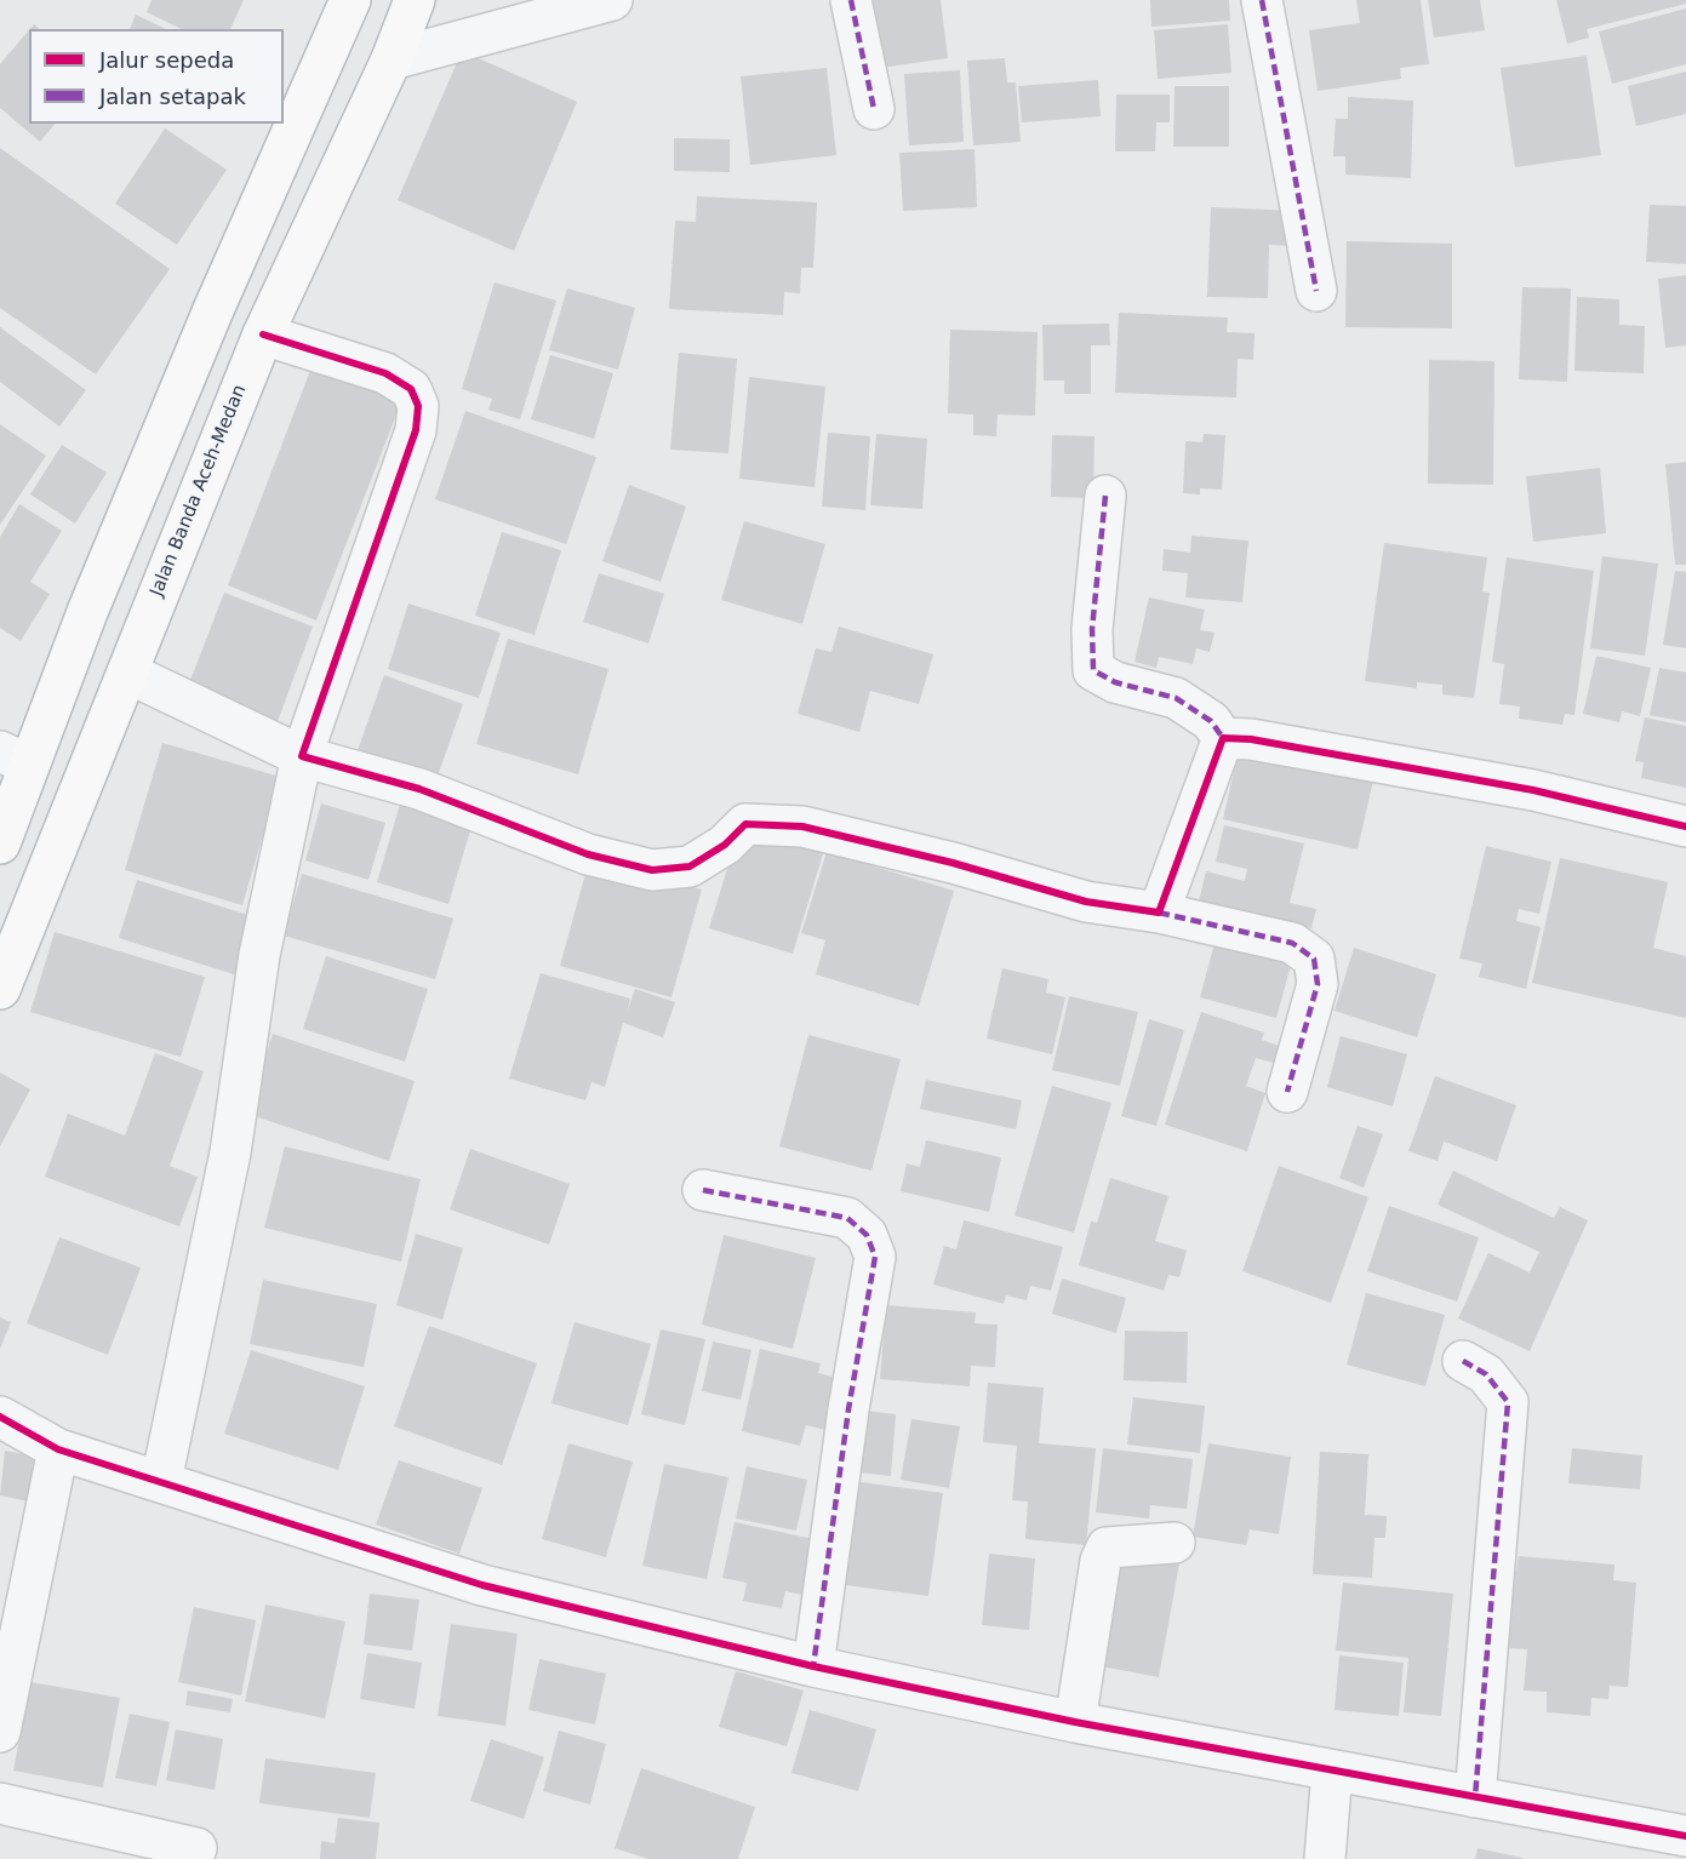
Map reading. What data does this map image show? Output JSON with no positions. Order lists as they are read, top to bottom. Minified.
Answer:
{"streets":{"highway":["Jalan Banda Aceh-Medan"]},"legend":["Jalur sepeda","Jalan setapak"]}
